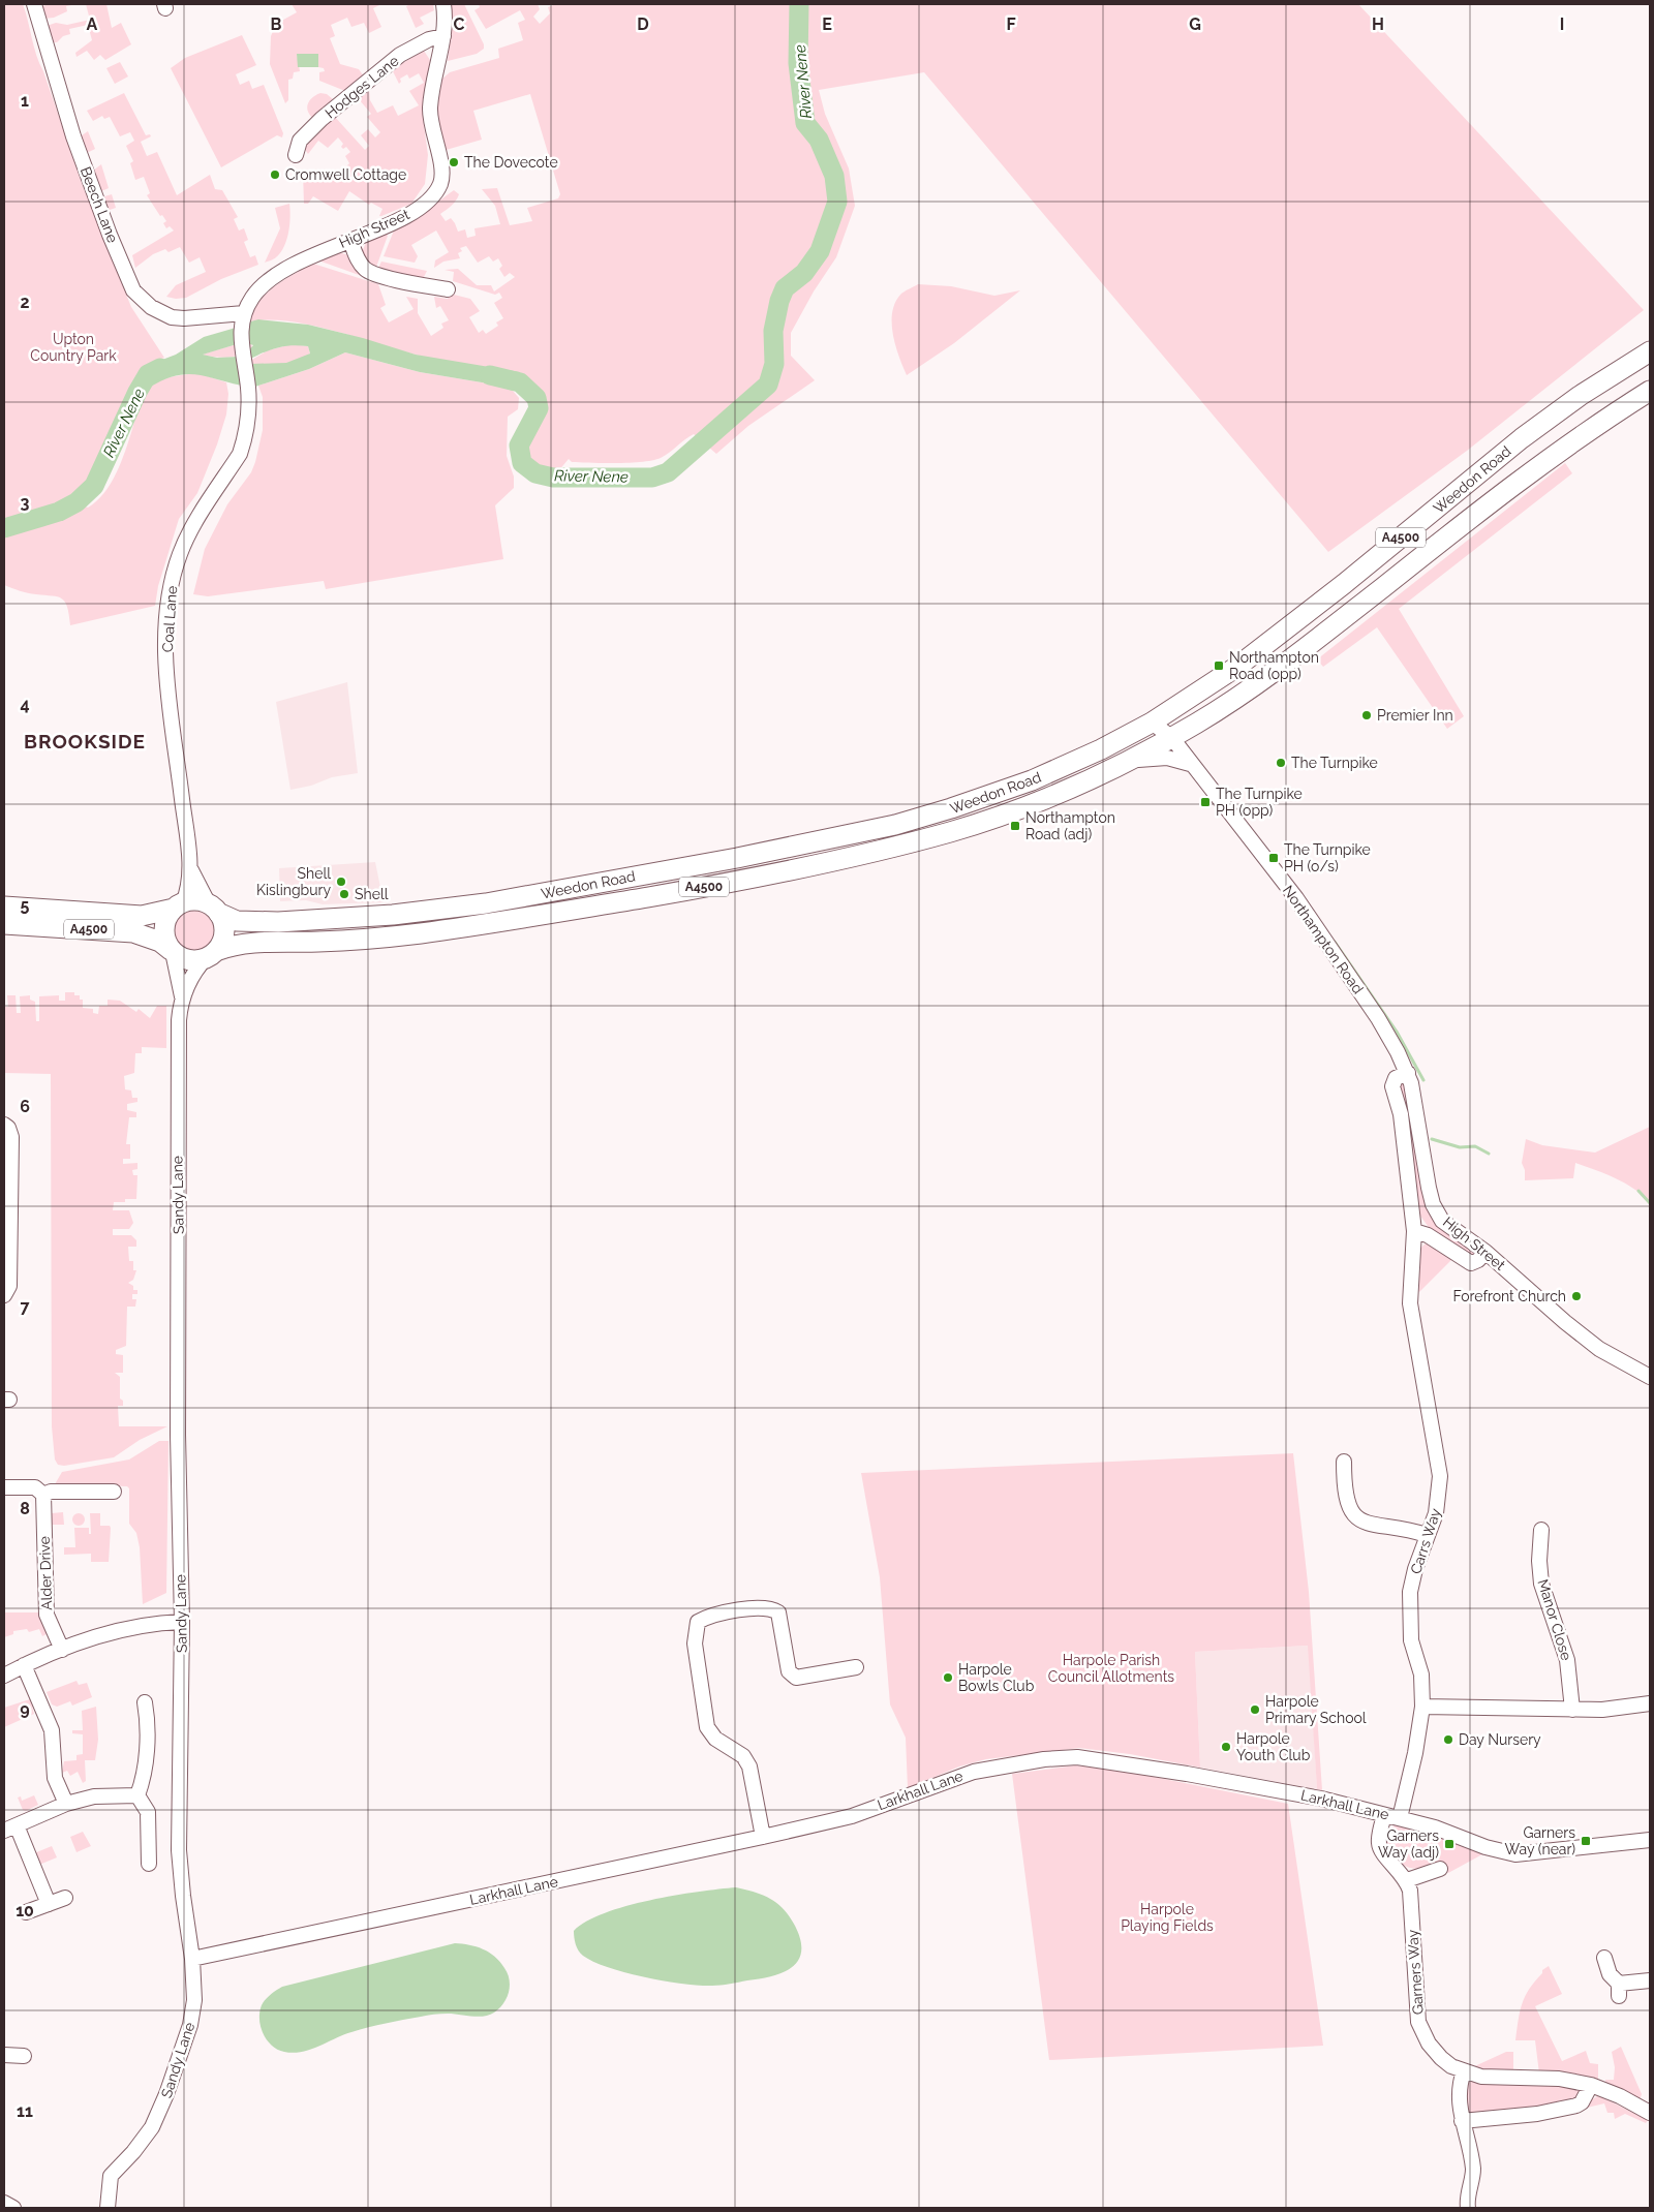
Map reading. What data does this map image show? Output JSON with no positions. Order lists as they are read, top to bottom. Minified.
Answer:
{"streets":{"highway":["Weedon Road","A4500"],"street":["Hodges Lane","Beech Lane","High Street","Coal Lane","Northampton Road","Sandy Lane","Carrs Way","Alder Drive","Manor Close","Larkhall Lane","Garners Way"]},"crossings":[["Hodges Lane","High Street"],["Beech Lane","High Street"],["Beech Lane","Coal Lane"],["High Street","Coal Lane"],["High Street","Northampton Road"],["High Street","Carrs Way"],["Weedon Road","A4500"],["Weedon Road","Coal Lane"],["Weedon Road","Northampton Road"],["A4500","Coal Lane"],["Northampton Road","Carrs Way"],["Sandy Lane","Larkhall Lane"],["Carrs Way","Larkhall Lane"]],"districts":["BROOKSIDE"],"water":["River Nene"],"parks":["Upton Country Park","Harpole Parish Council Allotments","Harpole Playing Fields"],"places":{"other":["The Dovecote","Cromwell Cottage","Premier Inn","The Turnpike","Shell Kislingbury","Shell","Forefront Church","Harpole Bowls Club","Harpole Primary School","Day Nursery","Harpole Youth Club"],"transit":["Northampton Road (opp)","The Turnpike PH (opp)","Northampton Road (adj)","The Turnpike PH (o/s)","Garners Way (near)","Garners Way (adj)"]},"grid":{"columns":["A","B","C","D","E","F","G","H","I"],"rows":["1","2","3","4","5","6","7","8","9","10","11"]}}
